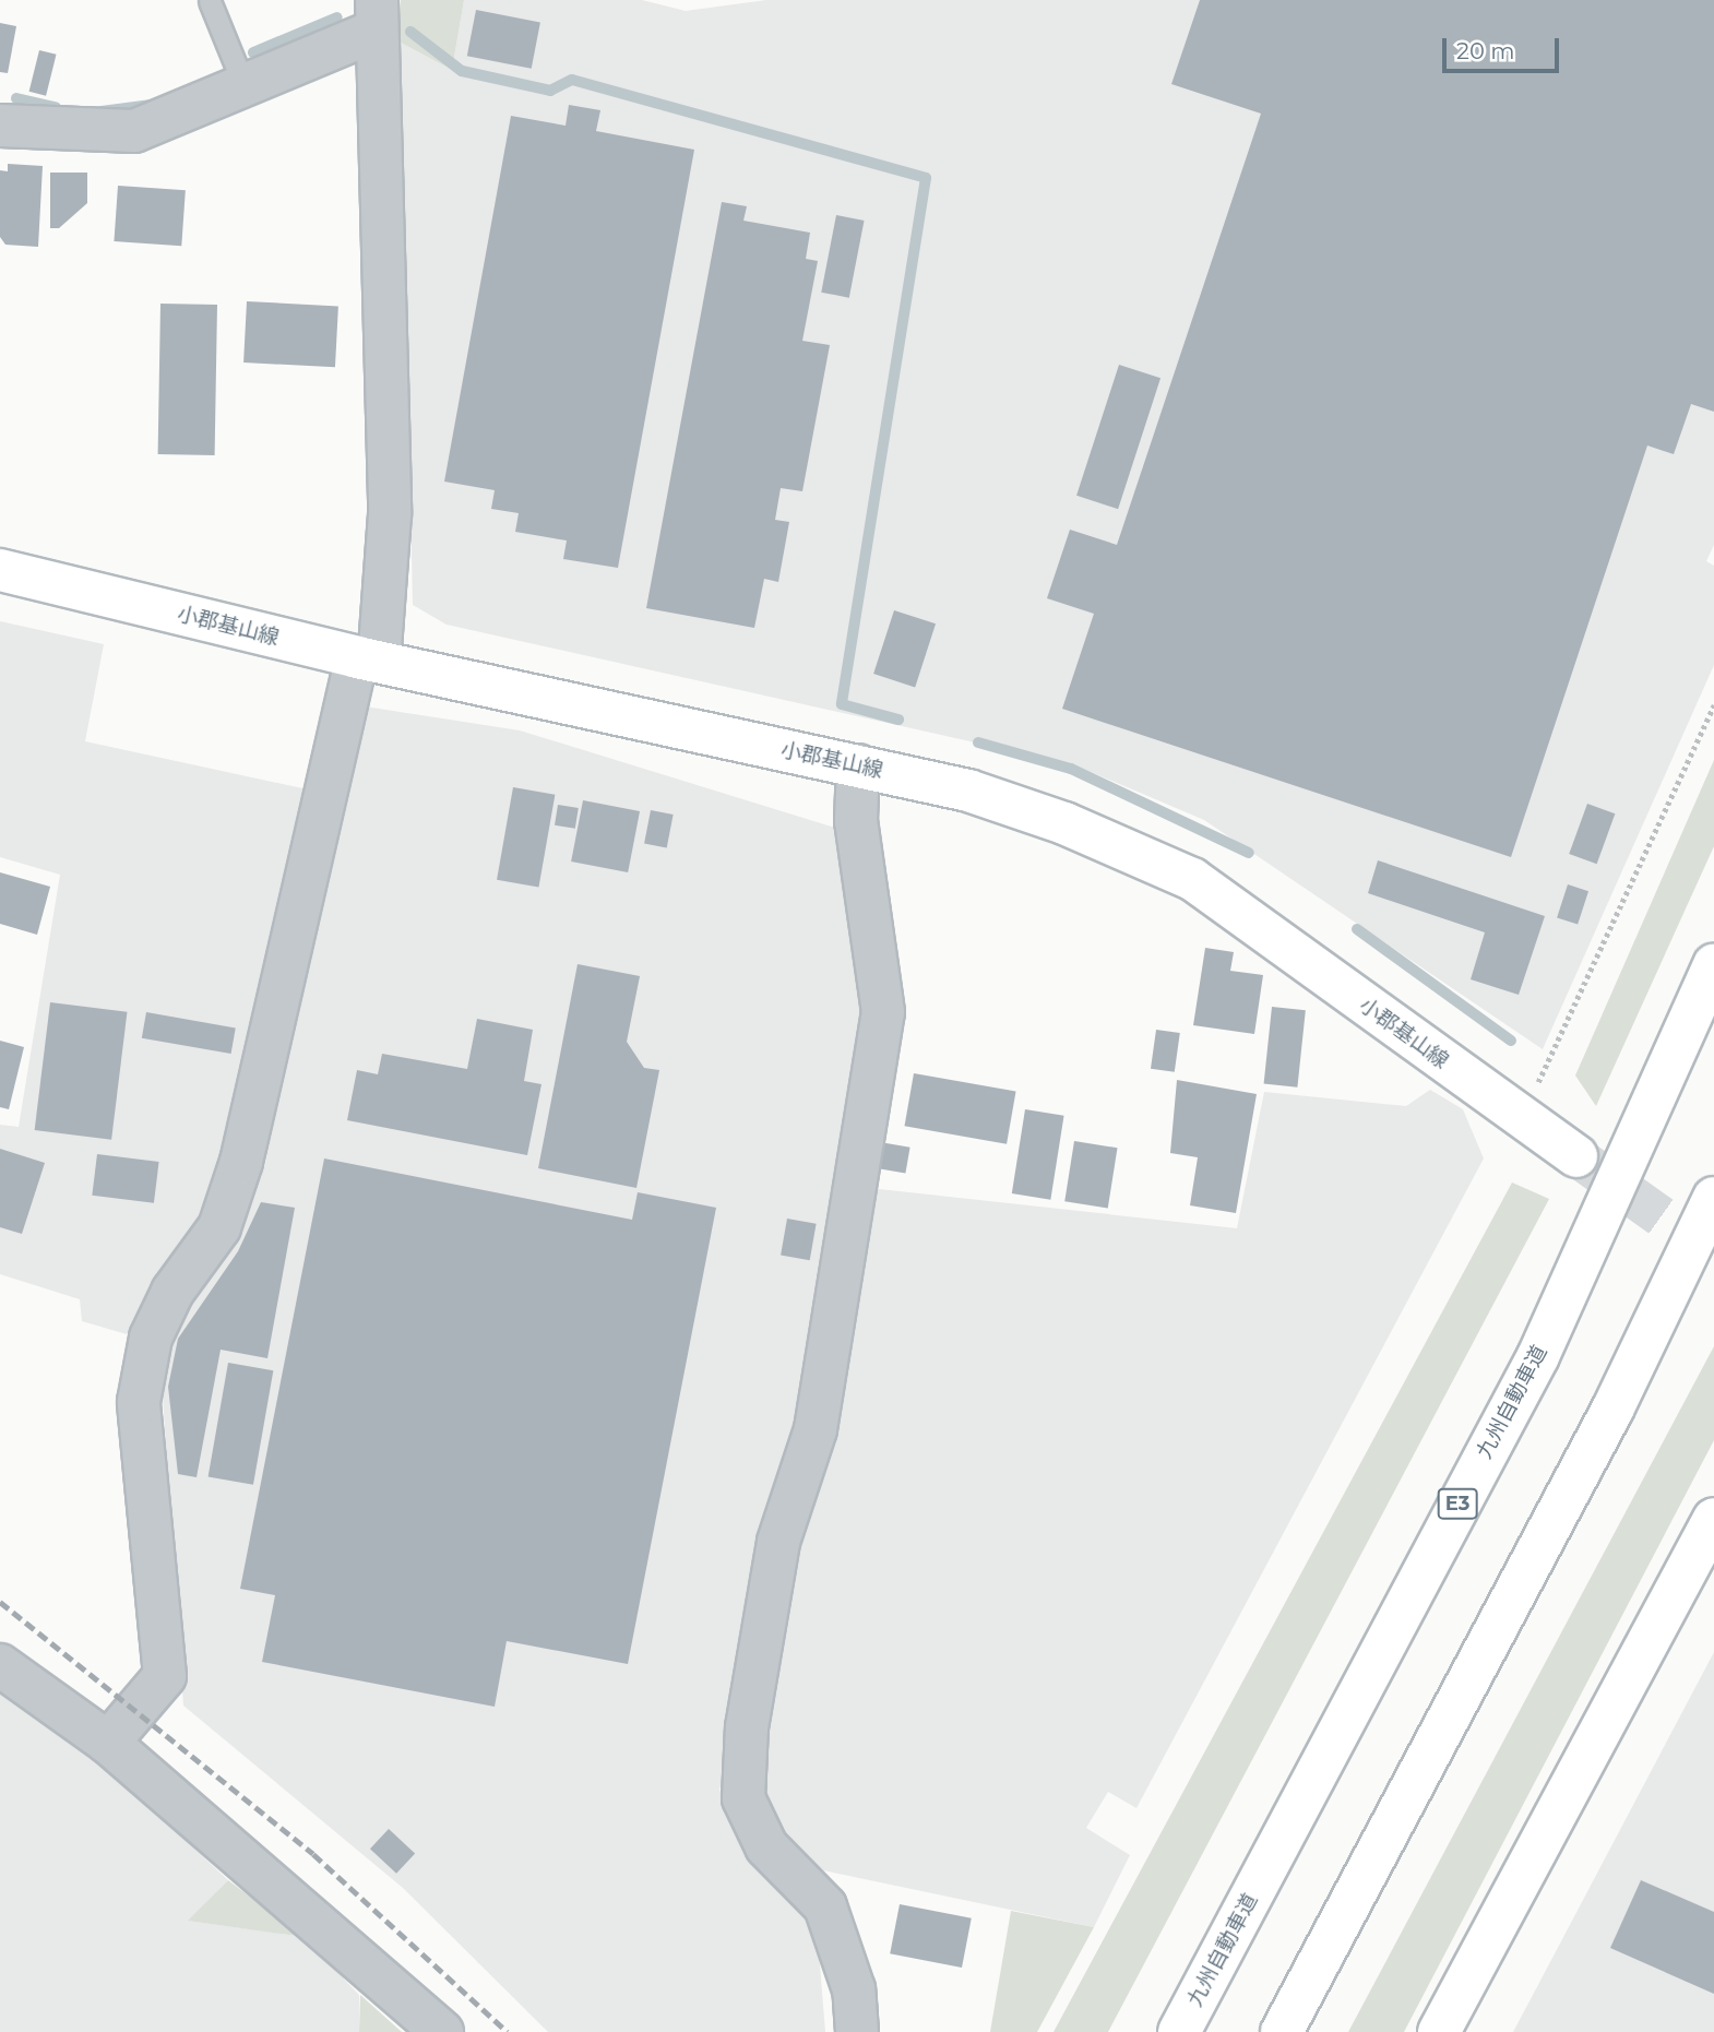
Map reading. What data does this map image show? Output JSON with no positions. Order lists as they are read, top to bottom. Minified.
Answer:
{"streets":{"main road":["小郡基山線","九州自動車道","E3"]},"scale_bar":"20 m"}
